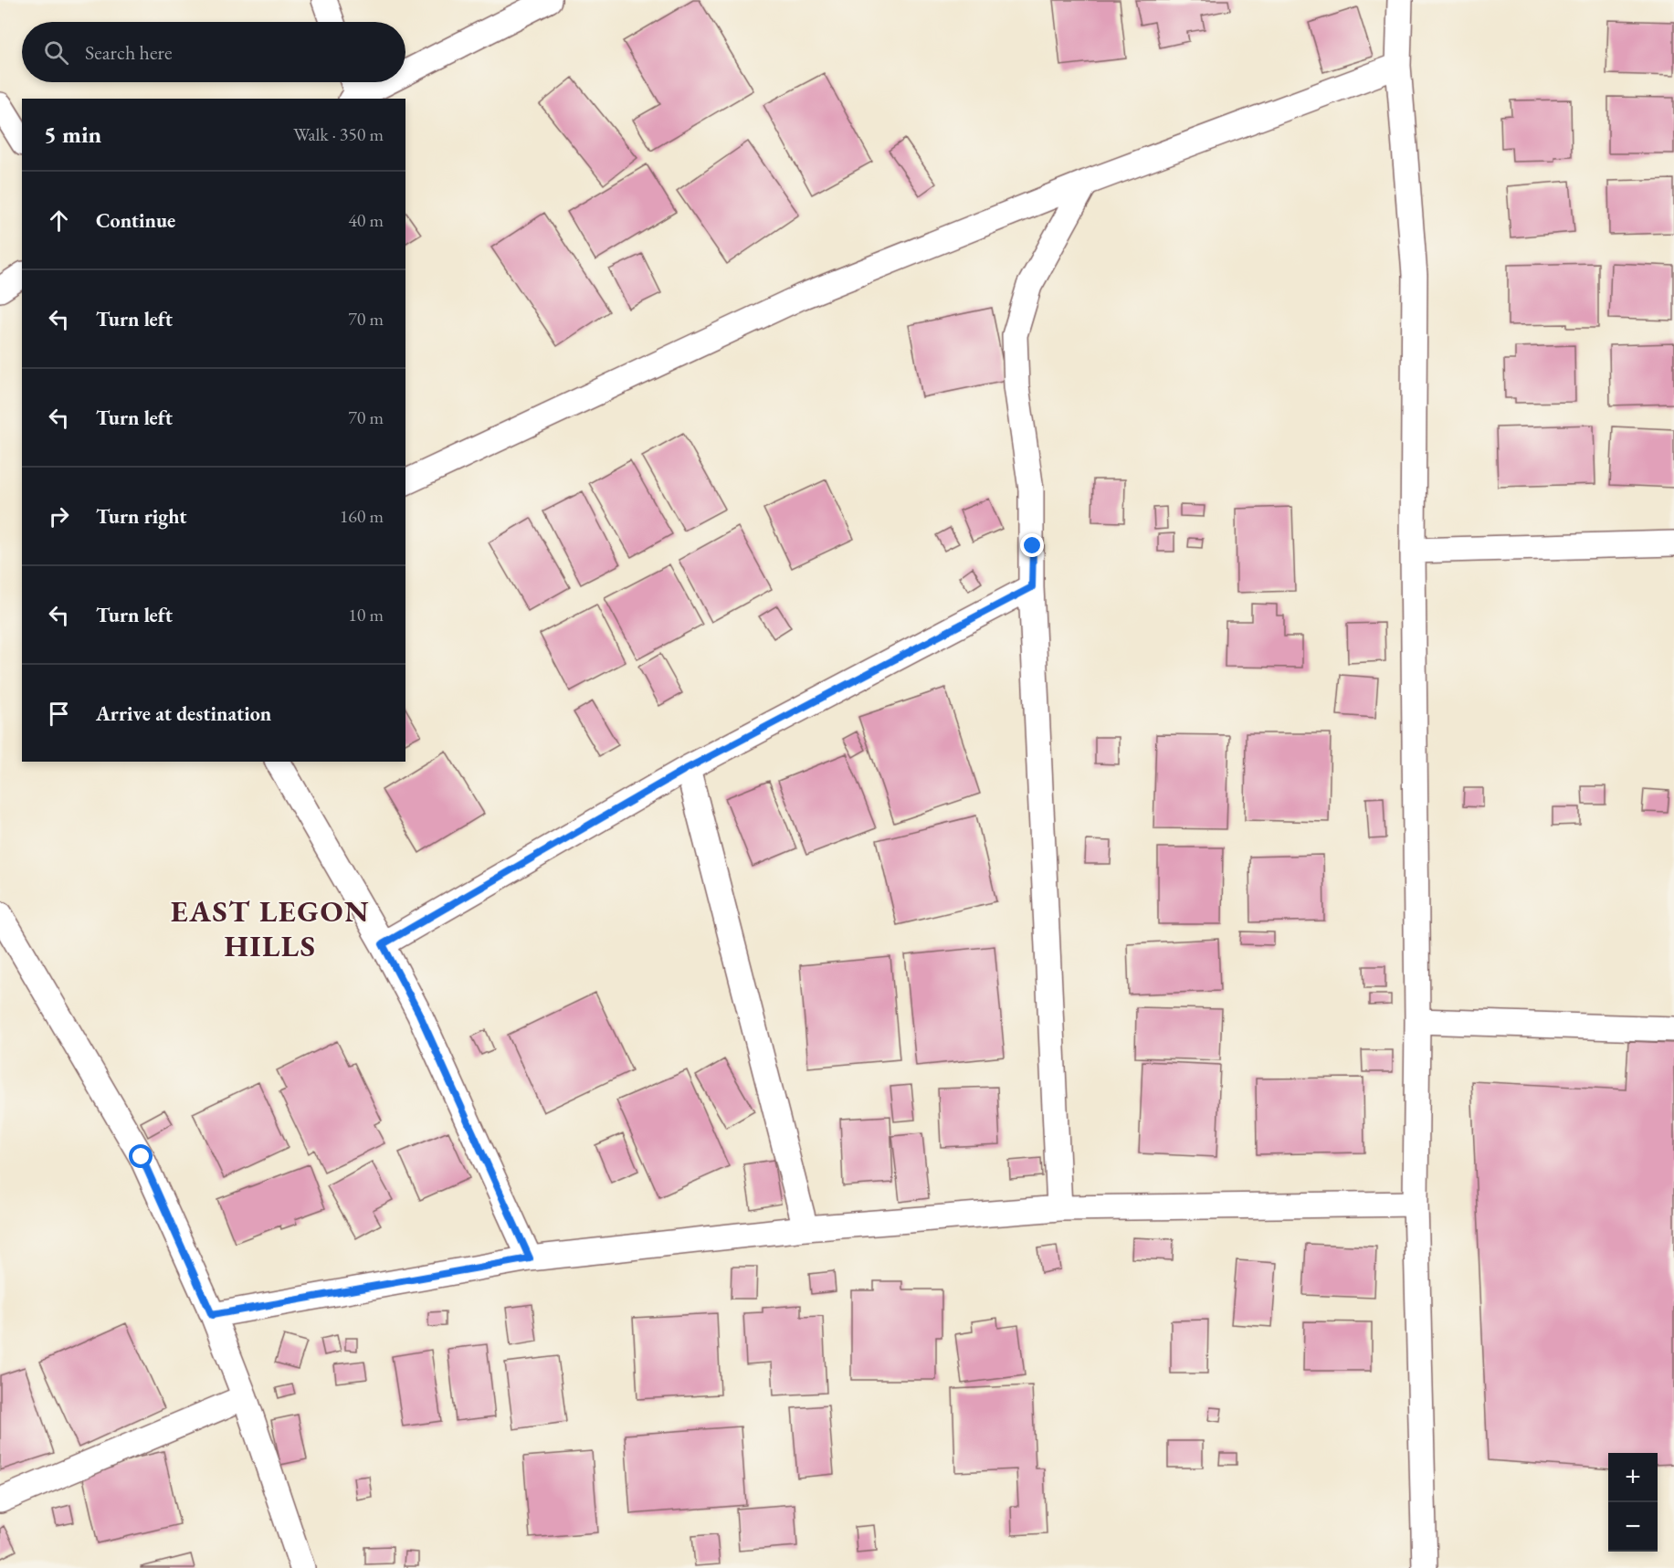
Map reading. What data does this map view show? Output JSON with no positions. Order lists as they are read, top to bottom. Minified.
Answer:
{"districts":["EAST LEGON HILLS"],"page":{"search":"Search here","heading":["5 min","Walk · 350 m"],"list":[["Continue","40 m"],["Turn left","70 m"],["Turn left","70 m"],["Turn right","160 m"],["Turn left","10 m"],"Arrive at destination"],"map_buttons":["+","−"]}}
